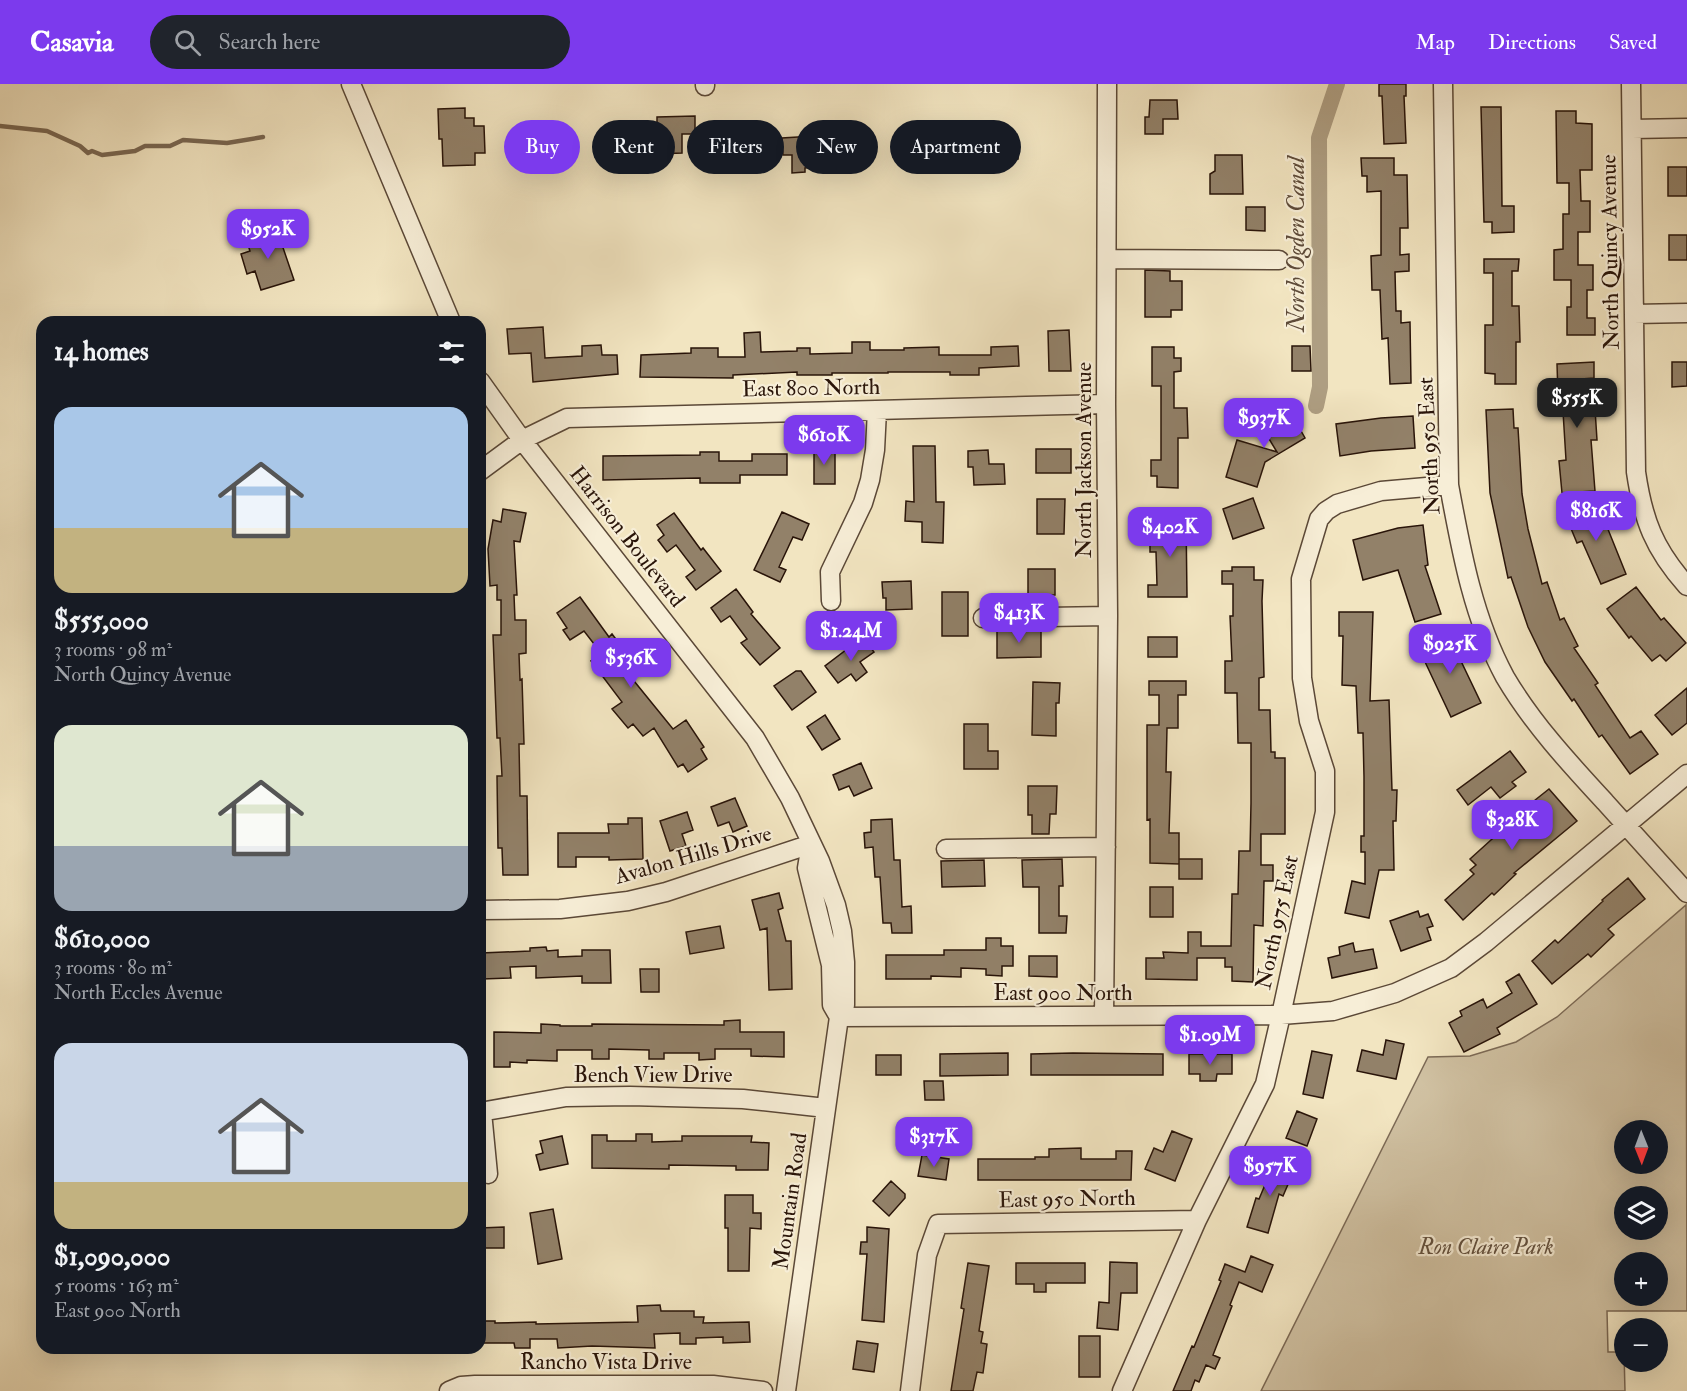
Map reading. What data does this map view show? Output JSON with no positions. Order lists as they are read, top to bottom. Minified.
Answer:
{"streets":{"street":["North Quincy Avenue","East 800 North","North 950 East","North Jackson Avenue","Harrison Boulevard","Avalon Hills Drive","North 975 East","East 900 North","Bench View Drive","East 950 North","Mountain Road","Rancho Vista Drive"]},"crossings":[["East 800 North","North Jackson Avenue"],["East 800 North","Harrison Boulevard"],["North 950 East","North 975 East"],["North 950 East","East 900 North"],["North Jackson Avenue","East 900 North"],["Harrison Boulevard","Avalon Hills Drive"],["Harrison Boulevard","Mountain Road"],["Avalon Hills Drive","Mountain Road"],["North 975 East","East 900 North"],["North 975 East","East 950 North"],["East 900 North","Mountain Road"],["Bench View Drive","Mountain Road"]],"water":["North Ogden Canal"],"parks":["Ron Claire Park"],"north":"bottom","page":{"header":"Casavia","search":"Search here","nav":["Map","Directions","Saved"],"chip":["Buy","Rent","Filters","New","Apartment"],"price":["$952K","$555K","$937K","$610K","$816K","$402K","$413K","$1.24M","$925K","$536K","$328K","$1.09M","$317K","$957K"],"heading":"14 homes","list":[{"name":"$555,000","note":"3 rooms · 98 m² · North Quincy Avenue"},{"name":"$610,000","note":"3 rooms · 80 m² · North Eccles Avenue"},{"name":"$1,090,000","note":"5 rooms · 163 m² · East 900 North"}],"map_buttons":["+","−"]}}
